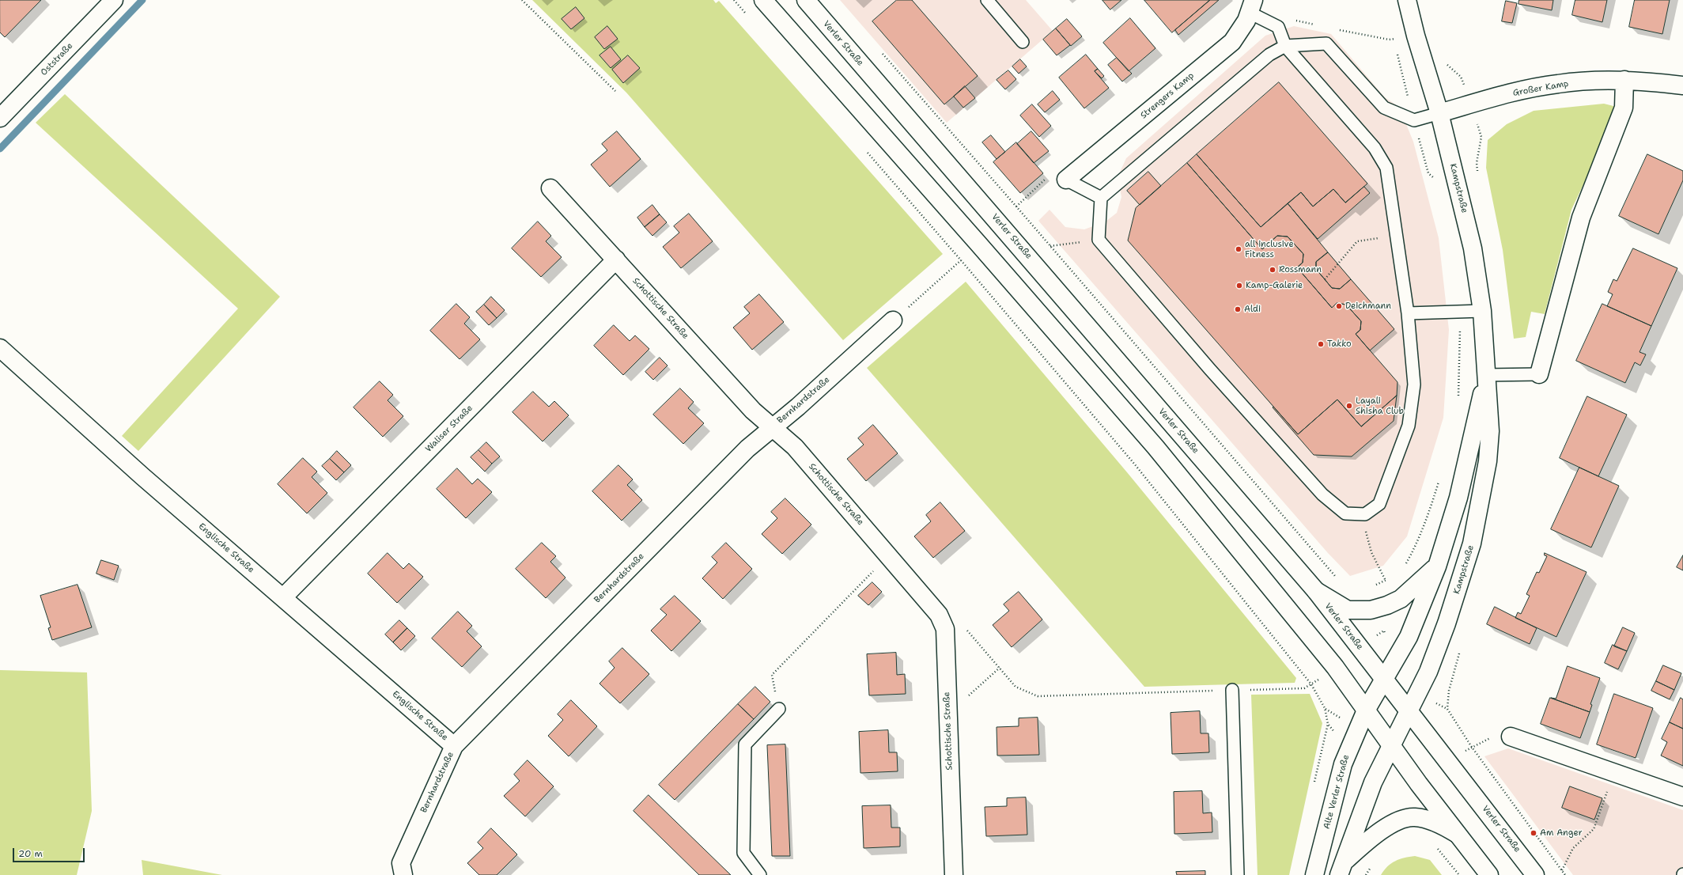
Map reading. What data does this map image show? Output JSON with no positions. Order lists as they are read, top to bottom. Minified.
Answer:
{"streets":{"street":["Verler Straße","Oststraße","Großer Kamp","Strengers Kamp","Kampstraße","Schottische Straße","Bernhardstraße","Waliser Straße","Englische Straße","Alte Verler Straße"]},"crossings":[["Verler Straße","Kampstraße"],["Verler Straße","Alte Verler Straße"],["Großer Kamp","Kampstraße"],["Kampstraße","Alte Verler Straße"],["Schottische Straße","Bernhardstraße"],["Schottische Straße","Waliser Straße"],["Bernhardstraße","Englische Straße"],["Waliser Straße","Englische Straße"]],"places":["all inclusive Fitness","Rossmann","Kamp-Galerie","Deichmann","Aldi","Takko","Layali Shisha Club","Am Anger"],"scale_bar":"20 m"}
